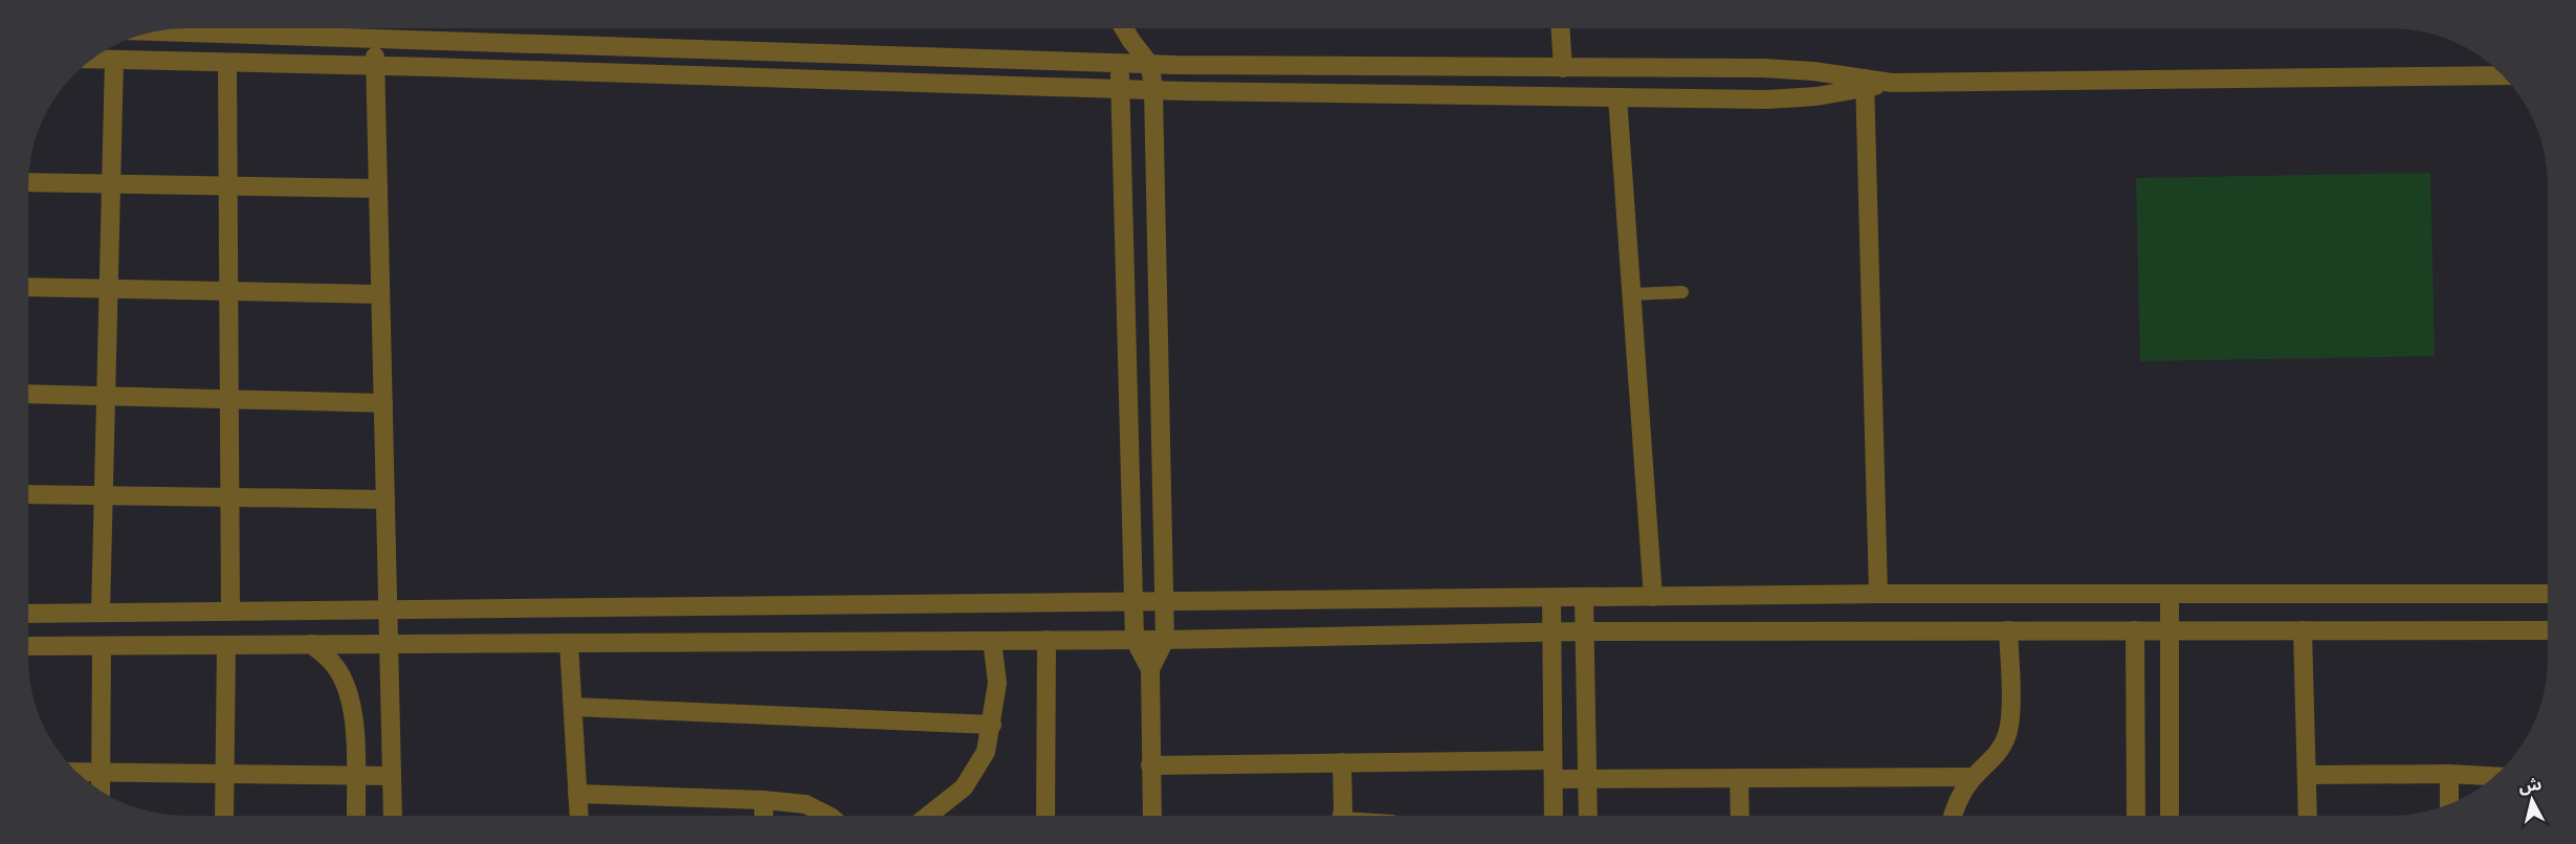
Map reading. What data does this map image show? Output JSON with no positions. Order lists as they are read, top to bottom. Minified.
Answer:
{"north":"top"}
